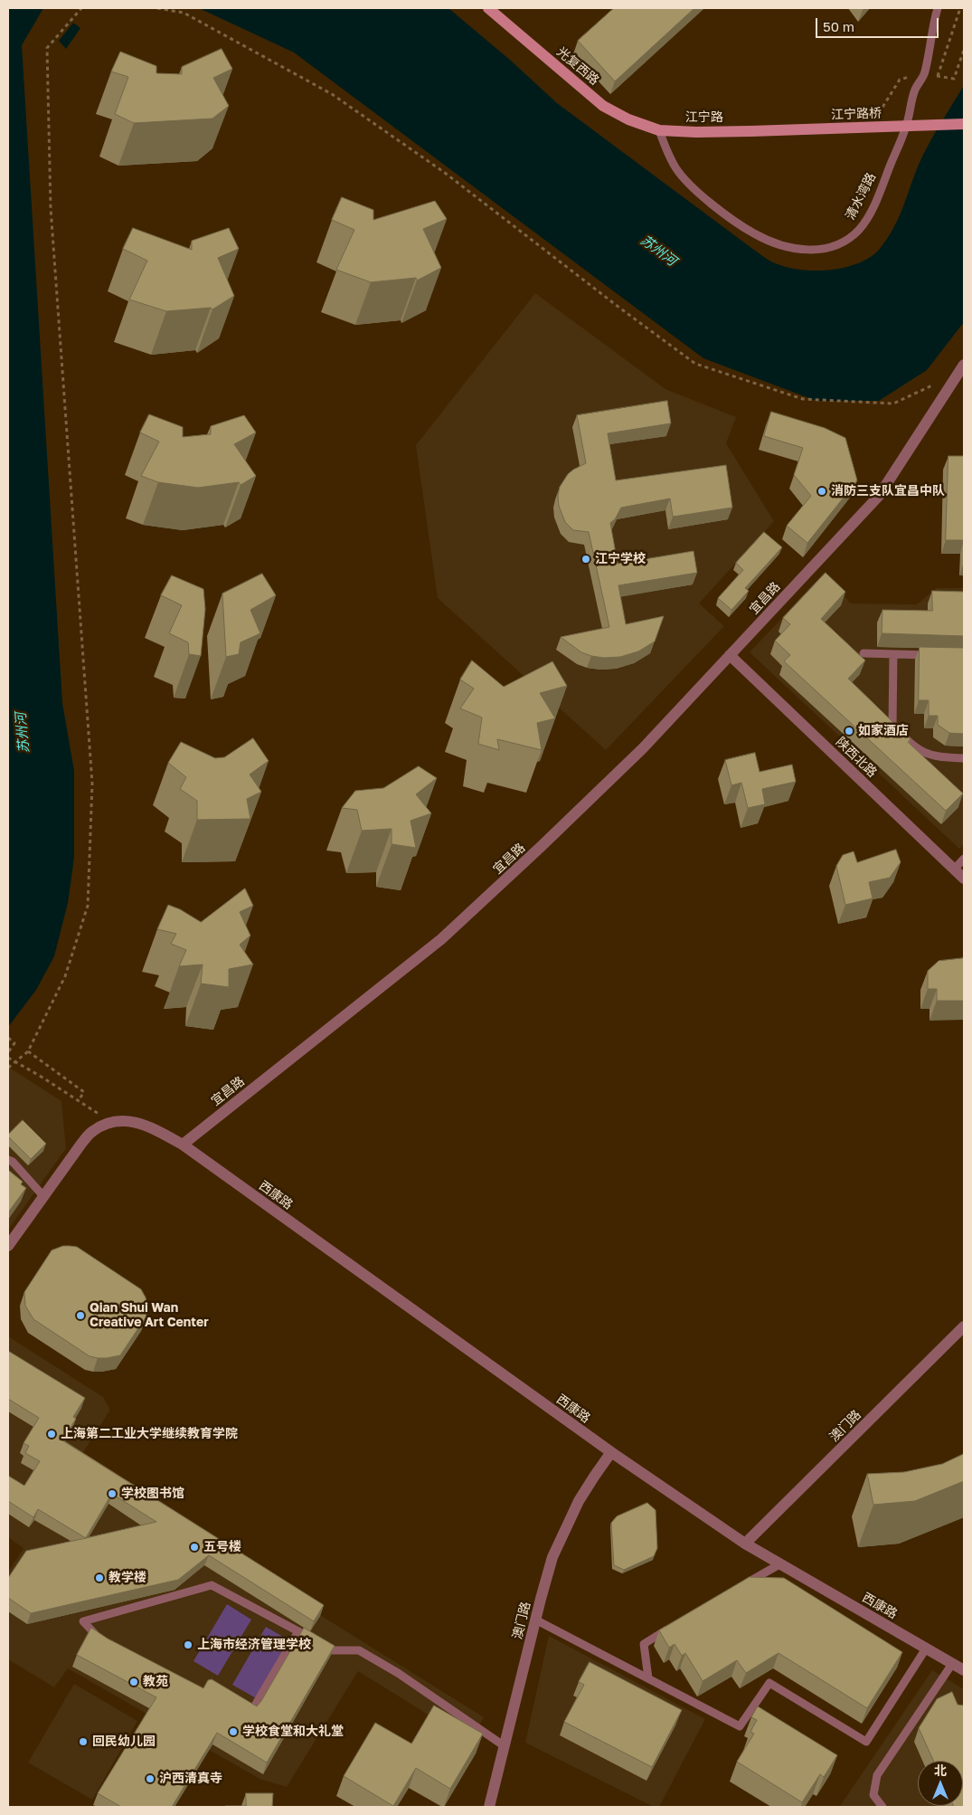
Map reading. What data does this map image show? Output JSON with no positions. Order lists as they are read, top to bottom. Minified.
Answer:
{"streets":{"main road":["光复西路","江宁路桥","江宁路"],"street":["宜昌路","陕西北路","西康路","澳门路"],"lane":["清水湾路"]},"crossings":[["光复西路","江宁路"],["光复西路","清水湾路"],["江宁路桥","江宁路"],["江宁路","清水湾路"],["宜昌路","陕西北路"],["宜昌路","西康路"],["西康路","澳门路"]],"water":["苏州河"],"places":["消防三支队宜昌中队","江宁学校","如家酒店","Qian Shui Wan Creative Art Center","上海第二工业大学继续教育学院","学校图书馆","五号楼","教学楼","上海市经济管理学校","教苑","学校食堂和大礼堂","回民幼儿园","沪西清真寺"],"scale_bar":"50 m","north":"top"}
